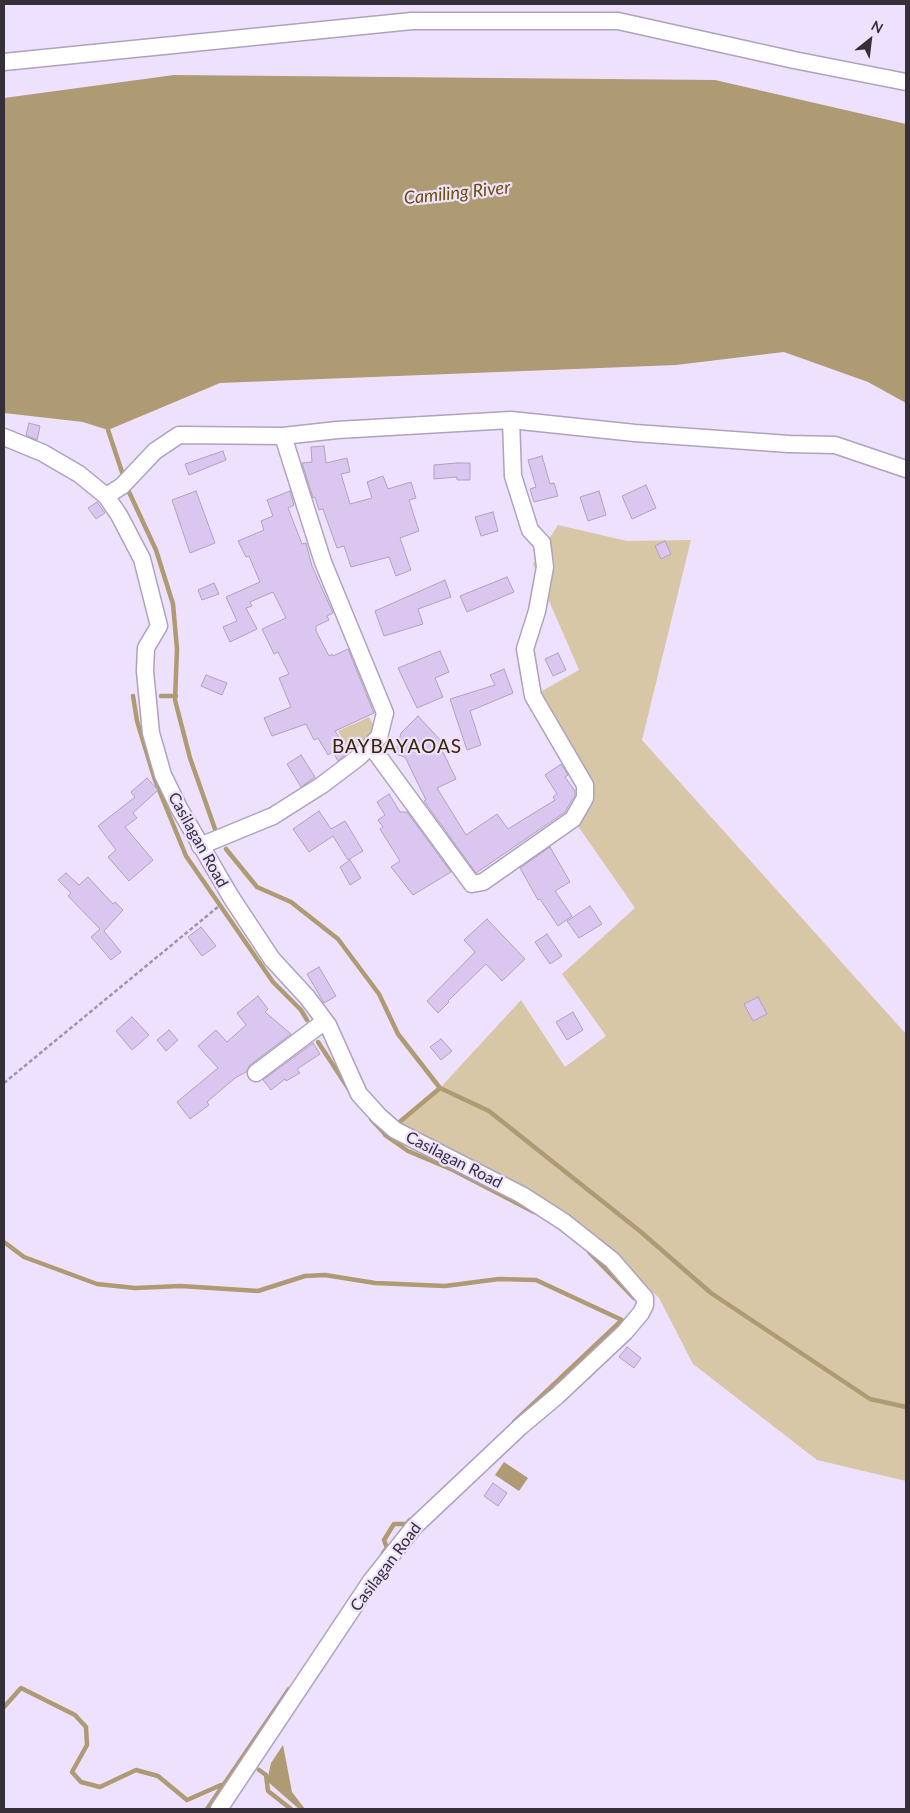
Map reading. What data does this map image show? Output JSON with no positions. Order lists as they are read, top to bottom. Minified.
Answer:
{"streets":{"street":["Casilagan Road"]},"districts":["BAYBAYAOAS"],"water":["Camiling River"],"north":"top right"}
